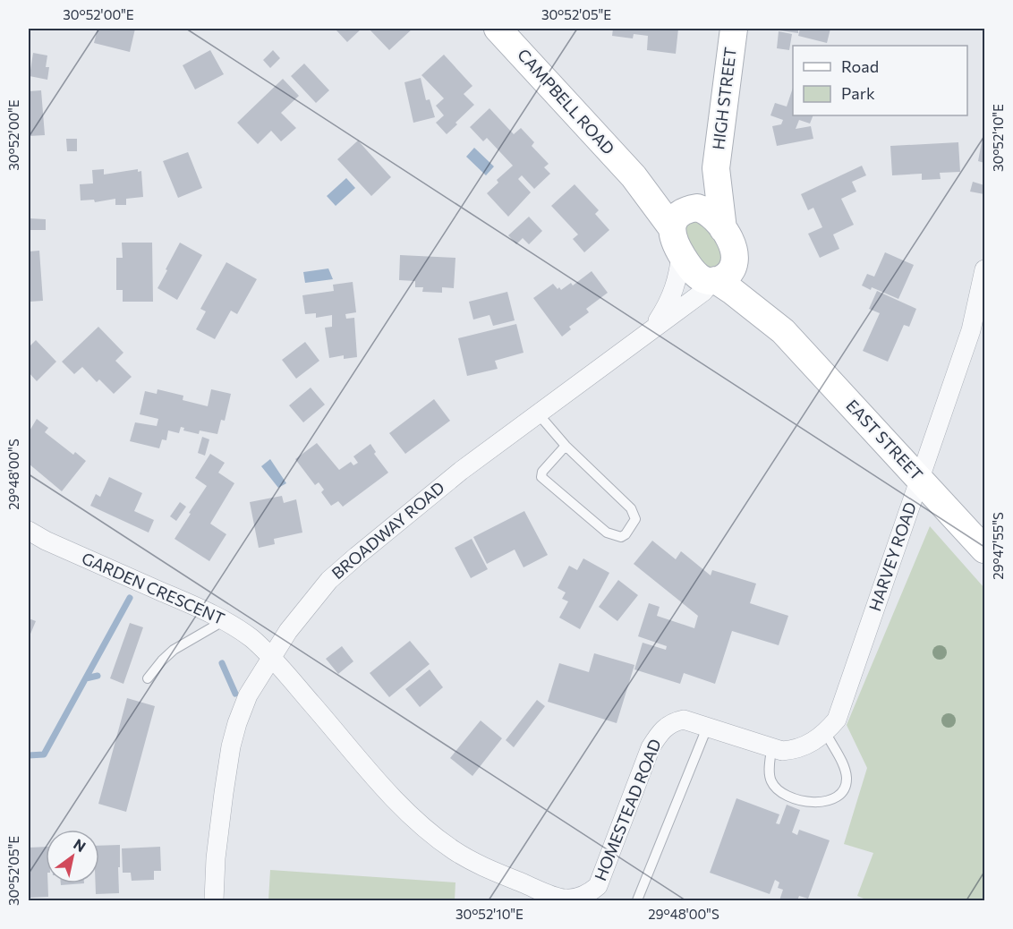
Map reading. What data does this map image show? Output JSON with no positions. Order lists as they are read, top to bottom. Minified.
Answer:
{"streets":{"street":["HIGH STREET","CAMPBELL ROAD","EAST STREET","BROADWAY ROAD","HARVEY ROAD","GARDEN CRESCENT","HOMESTEAD ROAD"]},"crossings":[["HIGH STREET","CAMPBELL ROAD"],["HIGH STREET","EAST STREET"],["HIGH STREET","BROADWAY ROAD"],["CAMPBELL ROAD","EAST STREET"],["CAMPBELL ROAD","BROADWAY ROAD"],["EAST STREET","BROADWAY ROAD"],["EAST STREET","HARVEY ROAD"],["BROADWAY ROAD","GARDEN CRESCENT"],["BROADWAY ROAD","HOMESTEAD ROAD"],["HARVEY ROAD","HOMESTEAD ROAD"],["GARDEN CRESCENT","HOMESTEAD ROAD"]],"legend":["Road","Park"],"north":"top right","coordinates":["30°52'00\"E","30°52'05\"E","30°52'10\"E","29°48'00\"S","29°47'55\"S"]}
